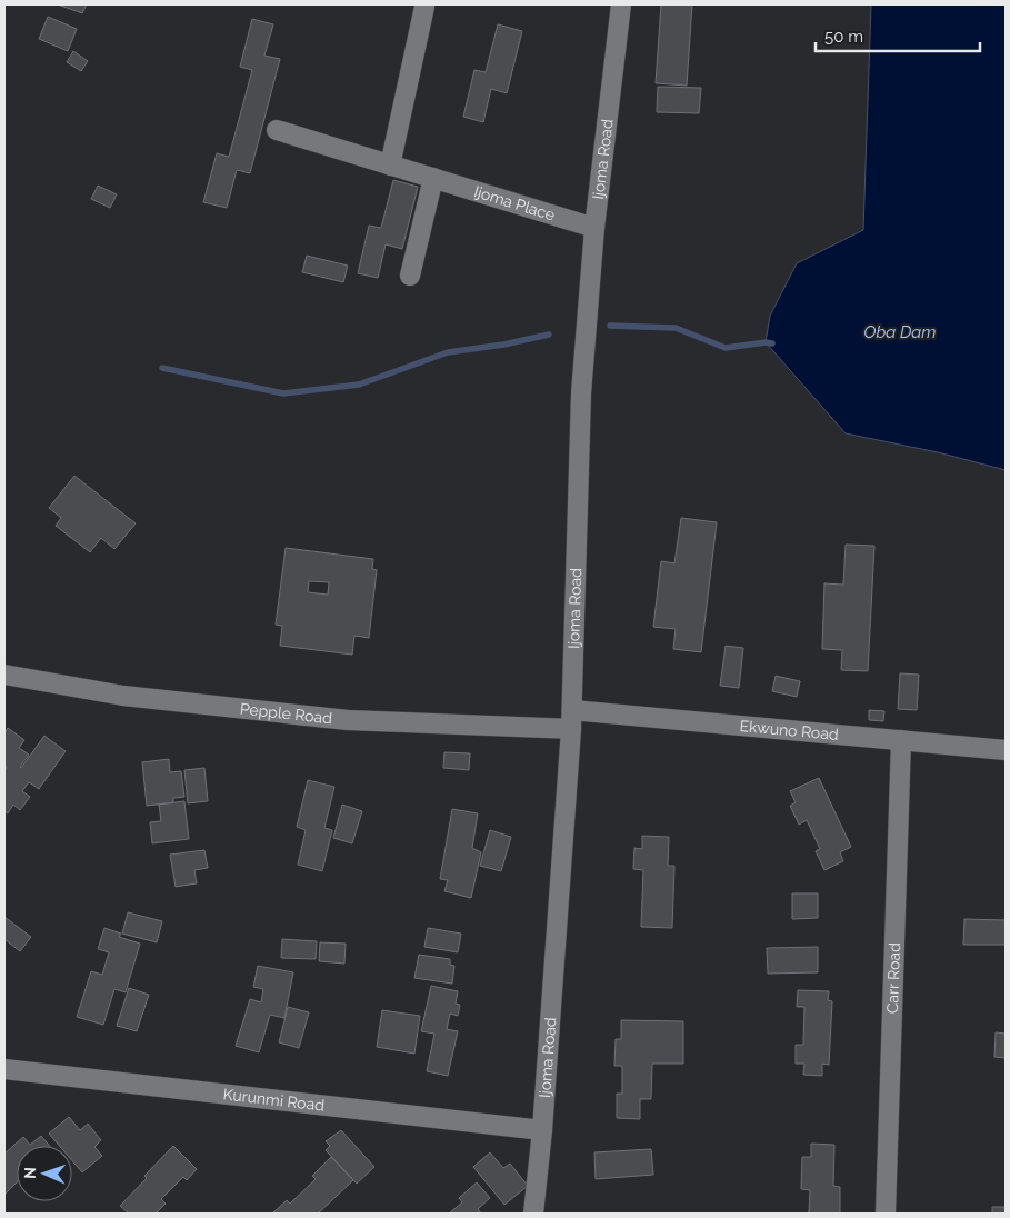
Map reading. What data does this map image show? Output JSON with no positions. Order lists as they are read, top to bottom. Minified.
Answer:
{"streets":{"street":["Ijoma Road","Ijoma Place","Pepple Road","Ekwuno Road","Carr Road","Kurunmi Road"]},"crossings":[["Ijoma Road","Ijoma Place"],["Ijoma Road","Pepple Road"],["Ijoma Road","Ekwuno Road"],["Ijoma Road","Kurunmi Road"],["Pepple Road","Ekwuno Road"],["Ekwuno Road","Carr Road"]],"water":["Oba Dam"],"scale_bar":"50 m","north":"left"}
